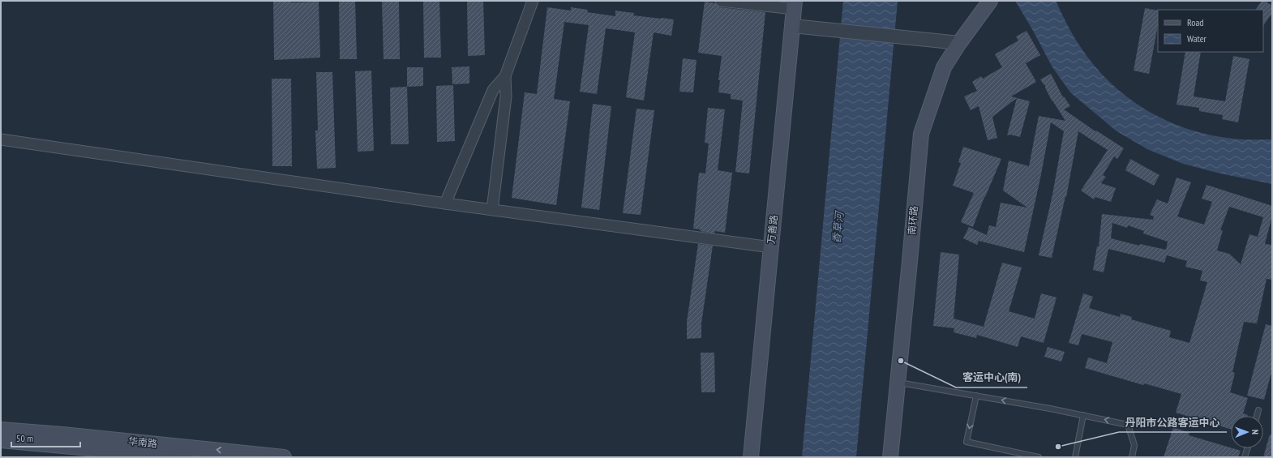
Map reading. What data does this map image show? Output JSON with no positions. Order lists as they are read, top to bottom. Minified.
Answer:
{"streets":{"main road":["南环路","万善路","华南路"]},"water":["香草河"],"places":["客运中心(南)","丹阳市公路客运中心"],"legend":["Road","Water"],"scale_bar":"50 m","north":"right"}
